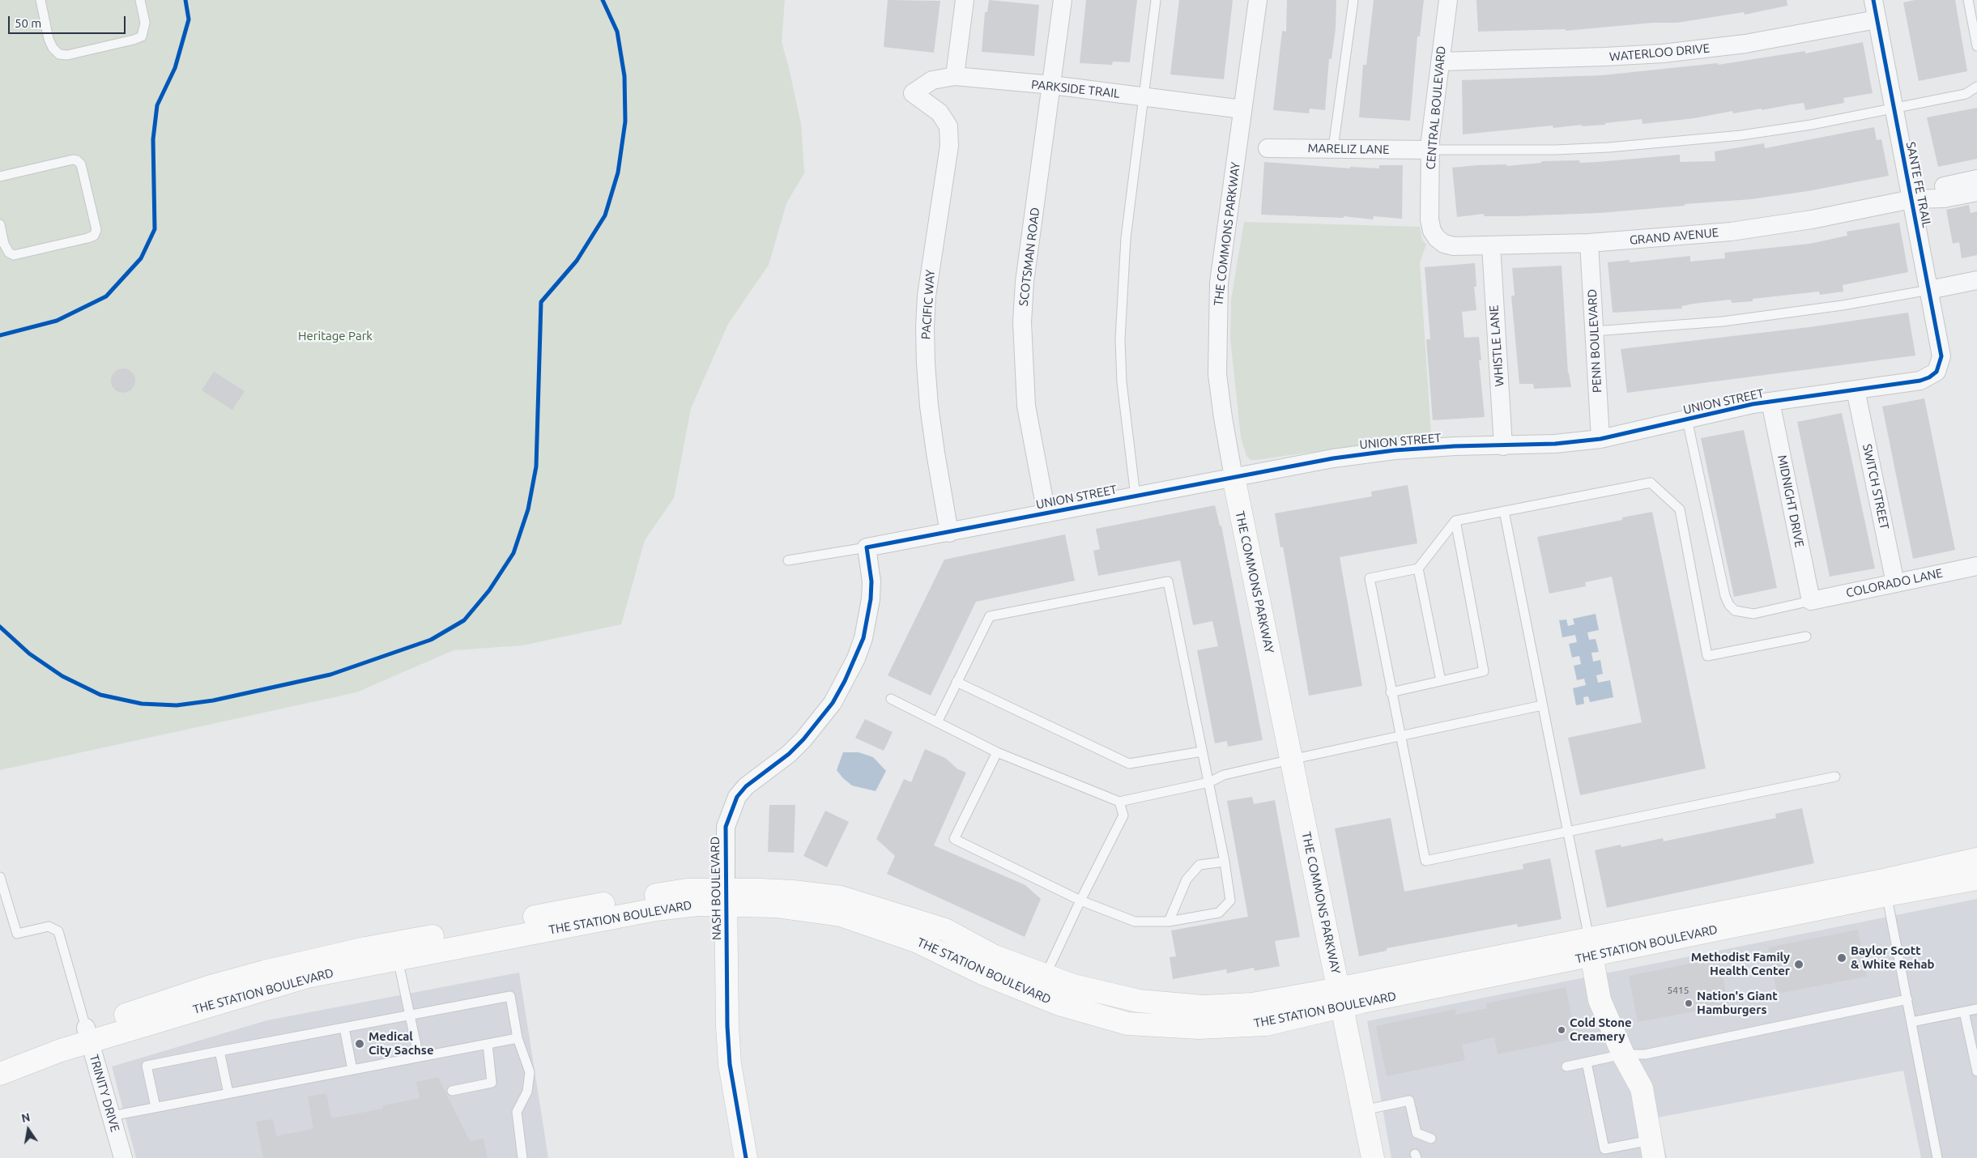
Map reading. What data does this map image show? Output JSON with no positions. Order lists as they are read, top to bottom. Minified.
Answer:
{"streets":{"street":["WATERLOO DRIVE","PARKSIDE TRAIL","CENTRAL BOULEVARD","MARELIZ LANE","SANTE FE TRAIL","THE COMMONS PARKWAY","GRAND AVENUE","SCOTSMAN ROAD","PACIFIC WAY","PENN BOULEVARD","WHISTLE LANE","UNION STREET","SWITCH STREET","MIDNIGHT DRIVE","COLORADO LANE","NASH BOULEVARD","THE STATION BOULEVARD","TRINITY DRIVE"]},"crossings":[["WATERLOO DRIVE","CENTRAL BOULEVARD"],["WATERLOO DRIVE","SANTE FE TRAIL"],["PARKSIDE TRAIL","THE COMMONS PARKWAY"],["PARKSIDE TRAIL","SCOTSMAN ROAD"],["PARKSIDE TRAIL","PACIFIC WAY"],["CENTRAL BOULEVARD","MARELIZ LANE"],["CENTRAL BOULEVARD","GRAND AVENUE"],["SANTE FE TRAIL","GRAND AVENUE"],["SANTE FE TRAIL","UNION STREET"],["THE COMMONS PARKWAY","UNION STREET"],["THE COMMONS PARKWAY","THE STATION BOULEVARD"],["GRAND AVENUE","PENN BOULEVARD"],["GRAND AVENUE","WHISTLE LANE"],["SCOTSMAN ROAD","UNION STREET"],["PACIFIC WAY","UNION STREET"],["PENN BOULEVARD","UNION STREET"],["WHISTLE LANE","UNION STREET"],["UNION STREET","SWITCH STREET"],["UNION STREET","MIDNIGHT DRIVE"],["UNION STREET","NASH BOULEVARD"],["SWITCH STREET","COLORADO LANE"],["MIDNIGHT DRIVE","COLORADO LANE"],["NASH BOULEVARD","THE STATION BOULEVARD"],["THE STATION BOULEVARD","TRINITY DRIVE"]],"parks":["Heritage Park"],"places":["Baylor Scott & White Rehab","Methodist Family Health Center","Nation's Giant Hamburgers","Cold Stone Creamery","Medical City Sachse"],"house_numbers":["5415"],"scale_bar":"50 m","north":"top"}
